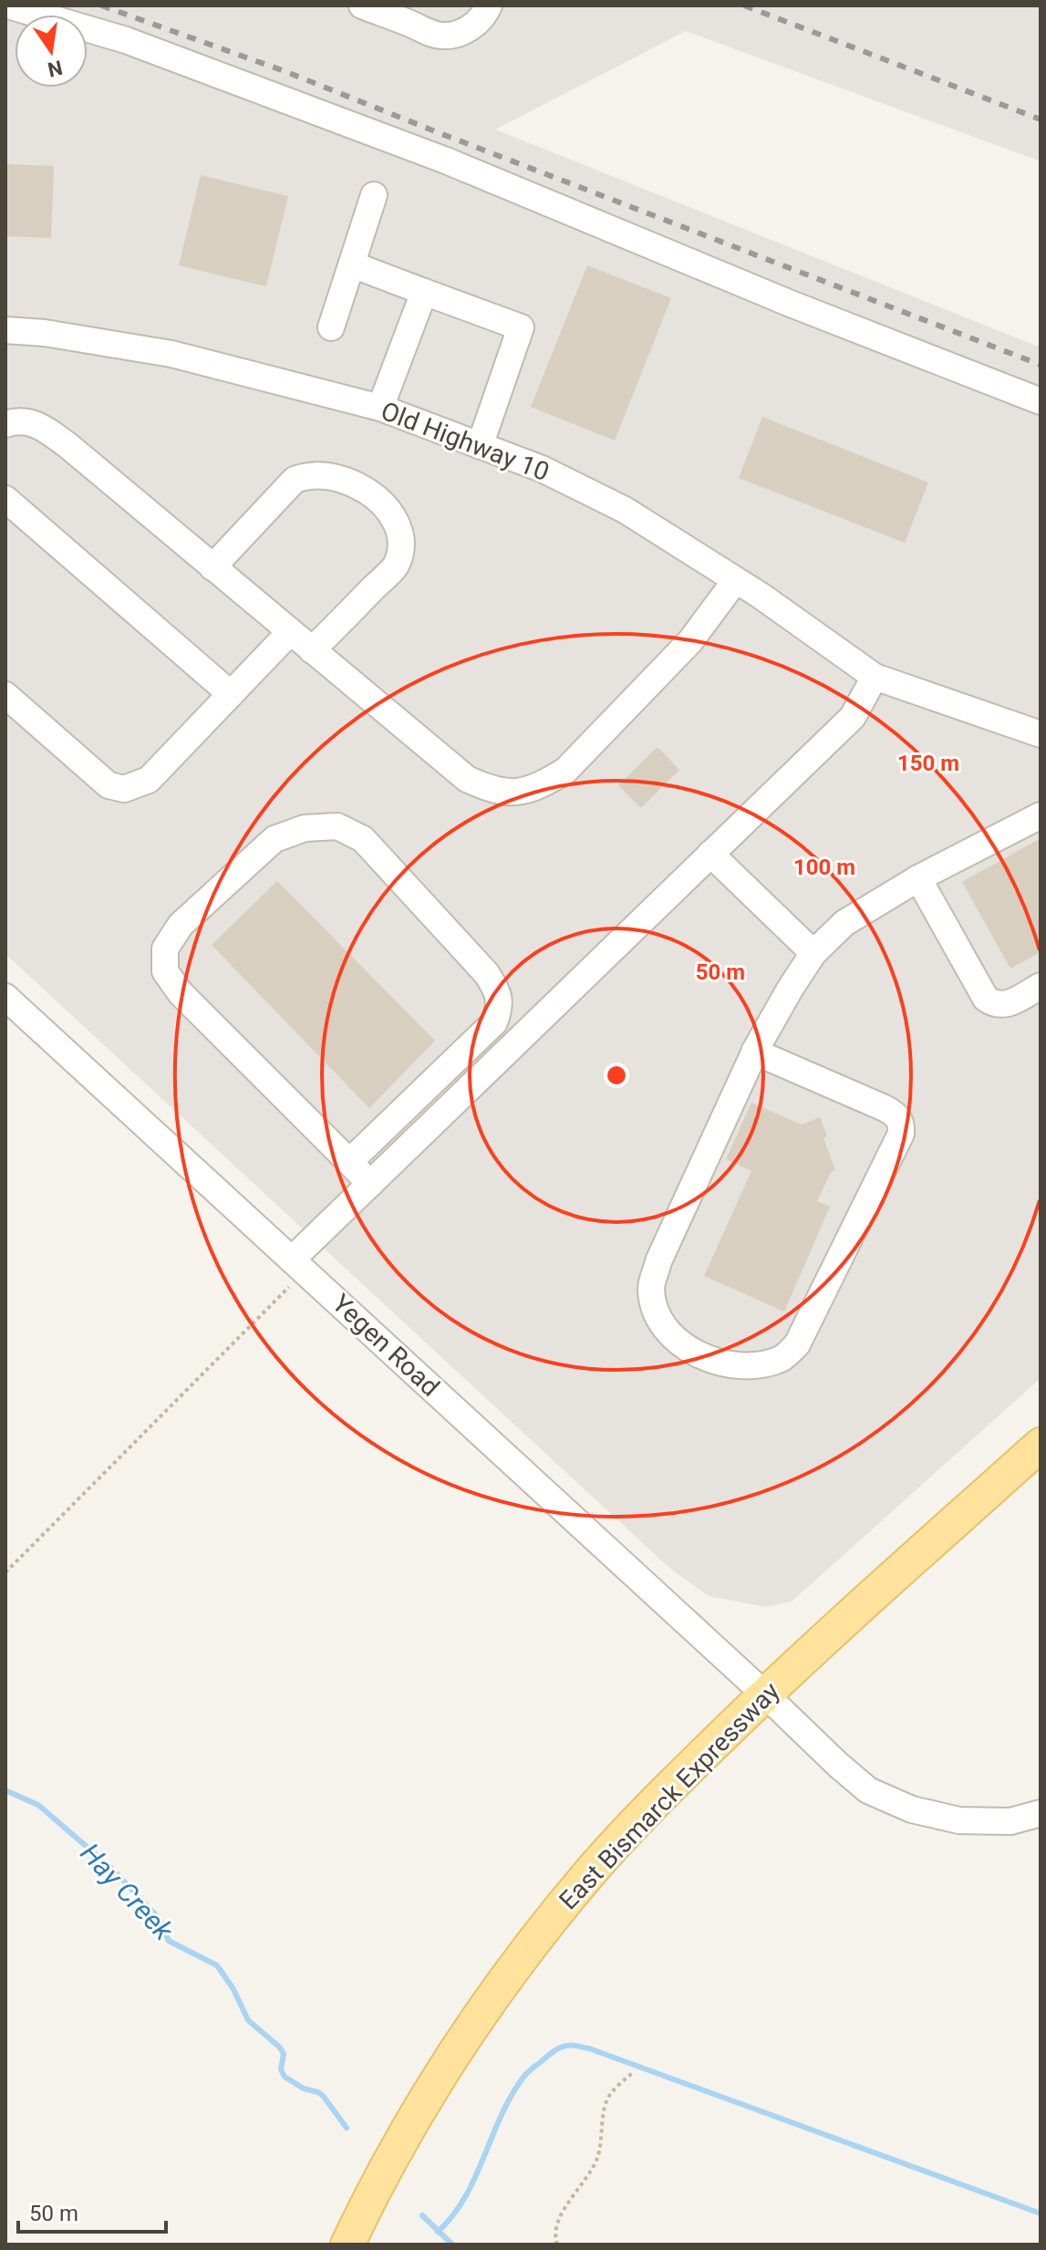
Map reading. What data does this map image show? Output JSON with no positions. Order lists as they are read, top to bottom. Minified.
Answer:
{"streets":{"main road":["East Bismarck Expressway"],"street":["Old Highway 10","Yegen Road"]},"crossings":[["Yegen Road","East Bismarck Expressway"]],"water":["Hay Creek"],"scale_bar":"50 m","north":"bottom","rings":["150 m","100 m","50 m"]}
